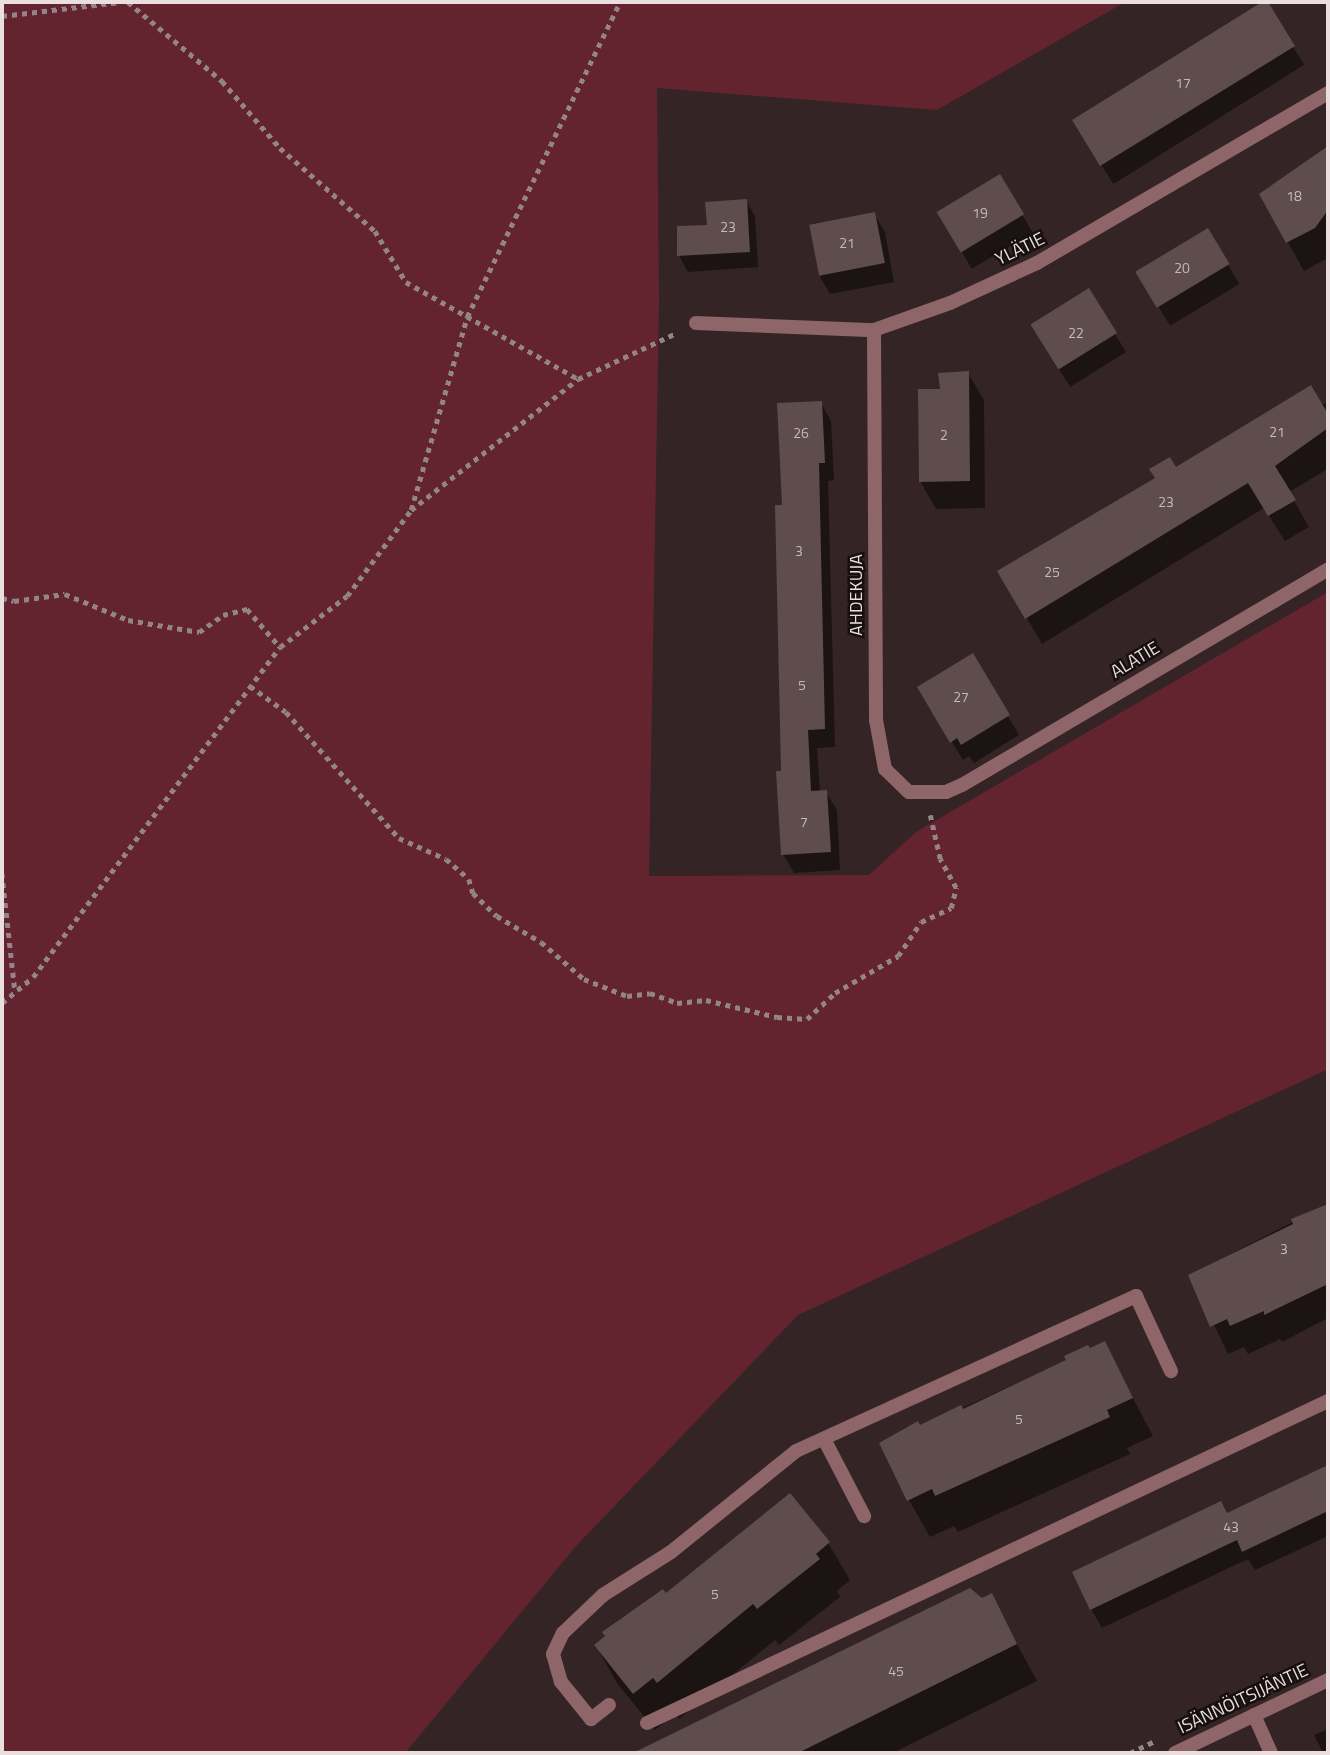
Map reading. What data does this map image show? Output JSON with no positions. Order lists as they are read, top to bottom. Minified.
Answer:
{"streets":{"street":["YLÄTIE","AHDEKUJA","ALATIE","ISÄNNÖITSIJÄNTIE"]},"crossings":[["YLÄTIE","AHDEKUJA"],["AHDEKUJA","ALATIE"]],"house_numbers":["17","18","19","23","21","20","22","21","26","2","23","3","25","5","27","7","3","5","43","5","45"]}
